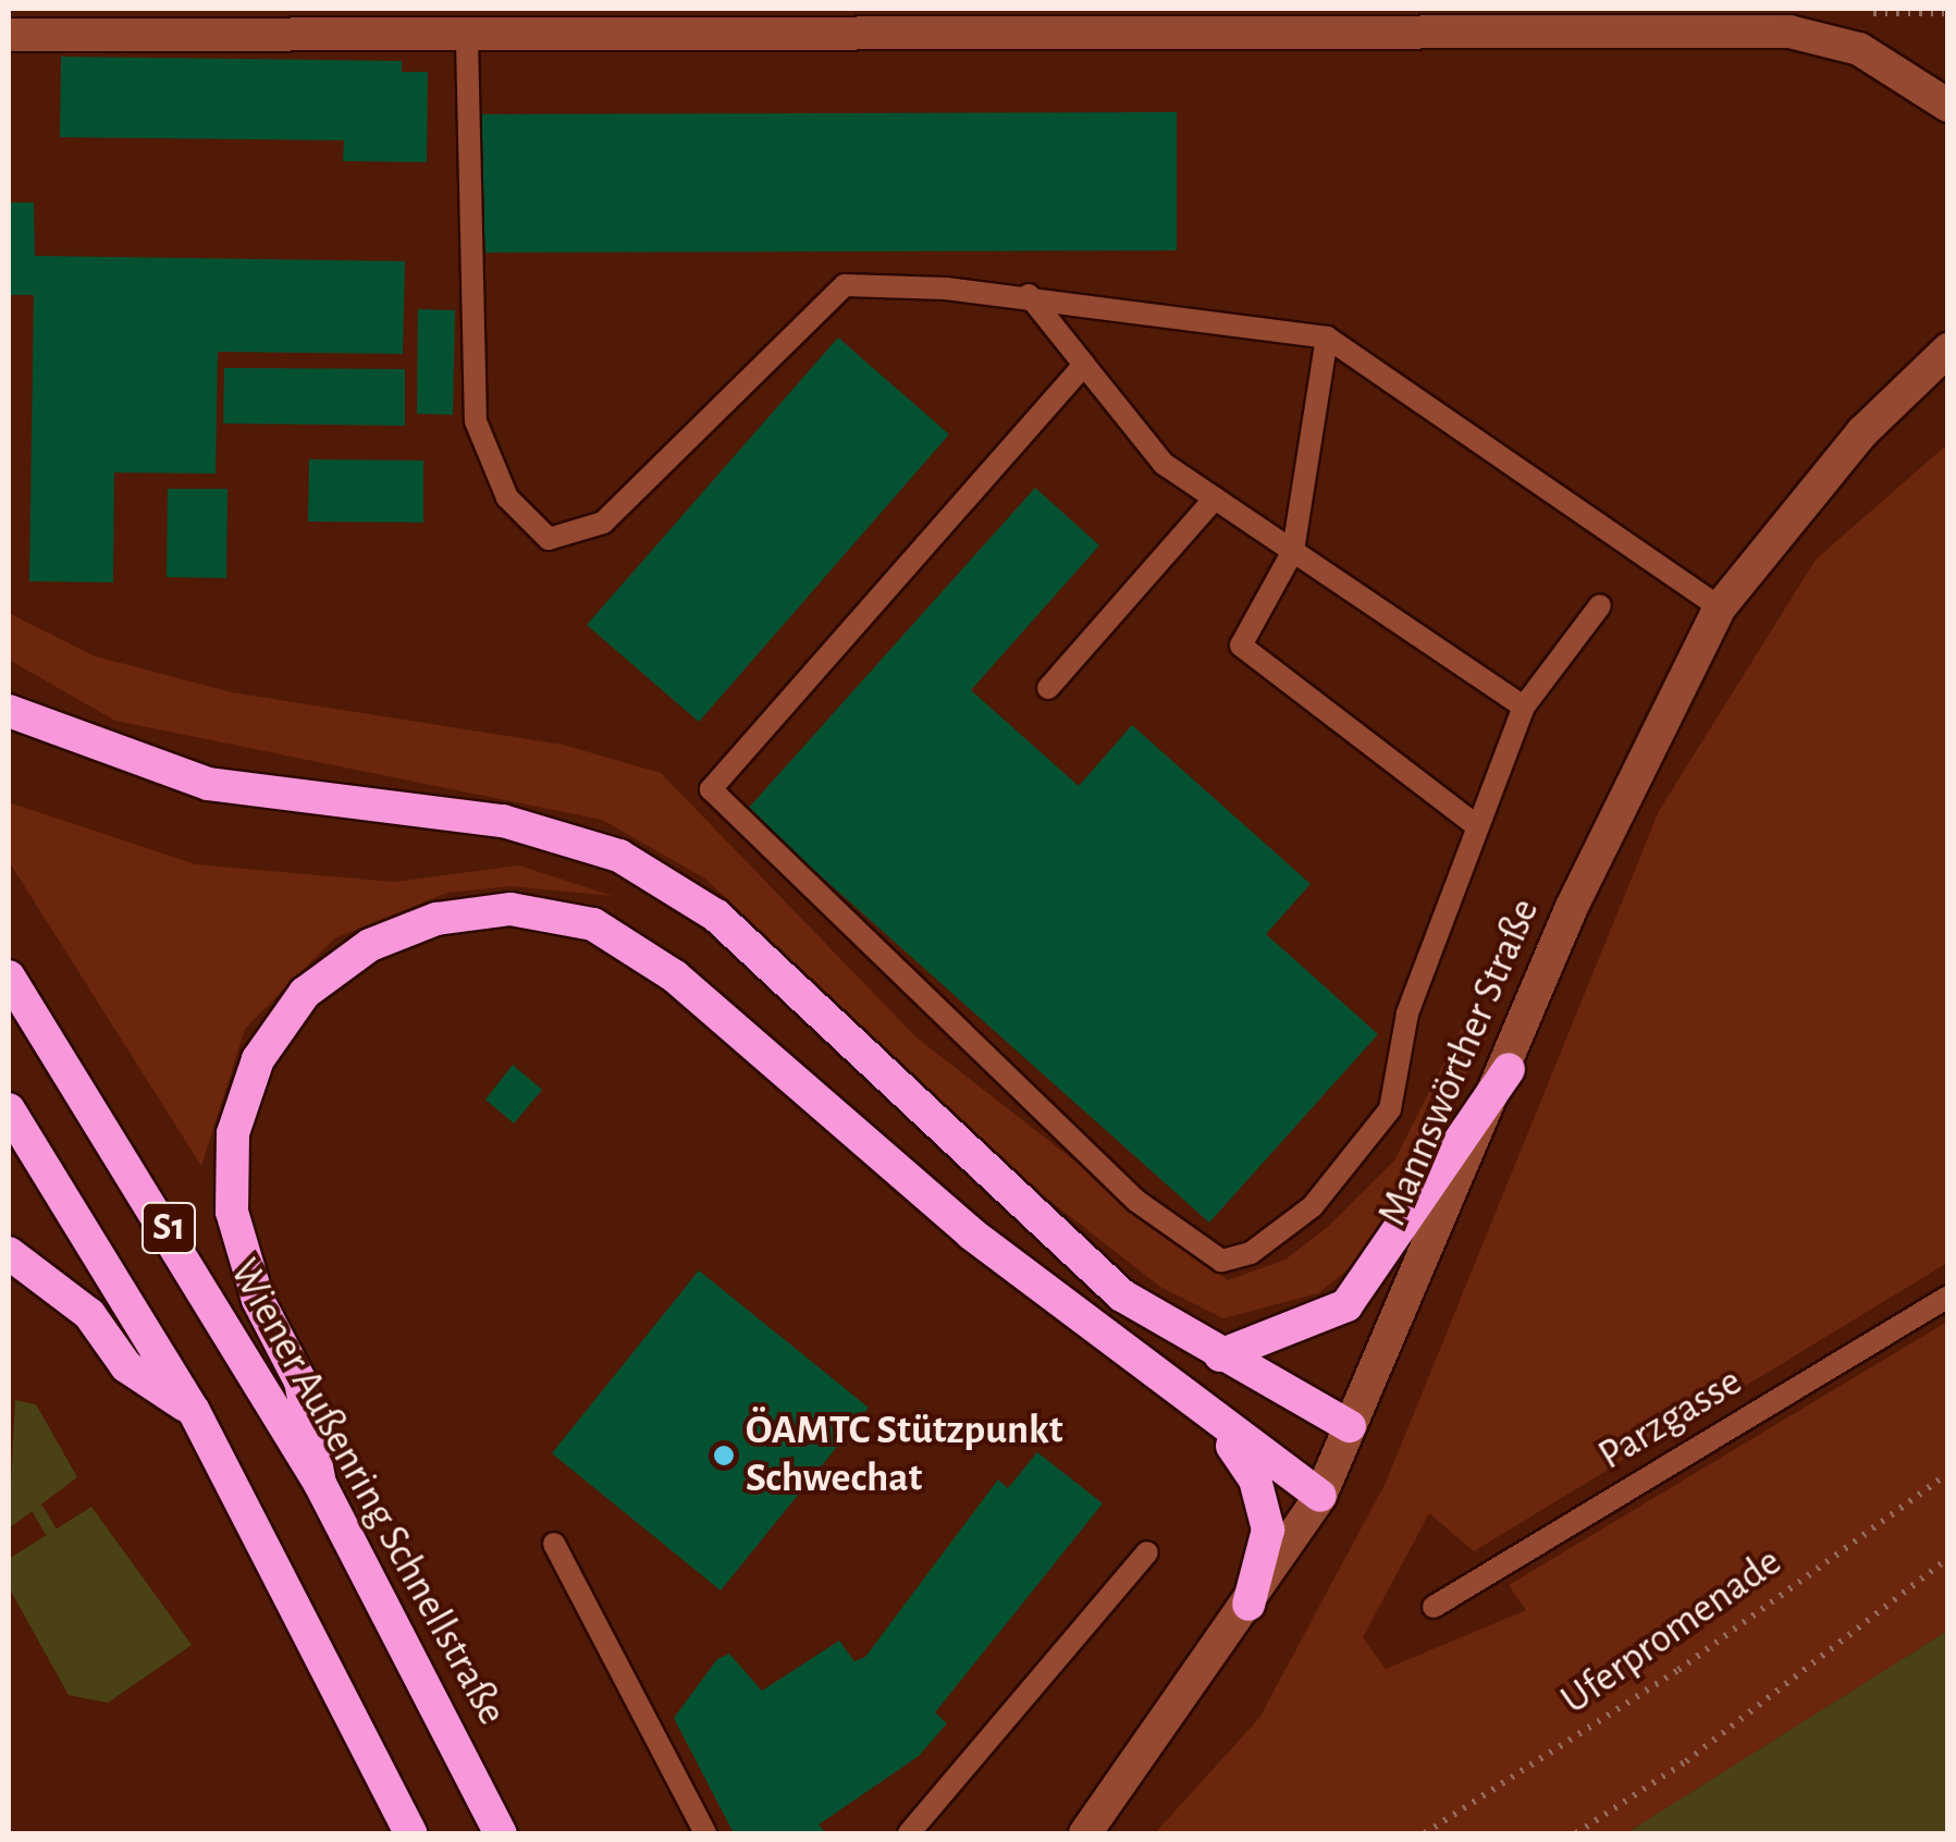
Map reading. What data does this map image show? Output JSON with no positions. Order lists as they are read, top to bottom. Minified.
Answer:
{"streets":{"highway":["S1","Wiener Außenring Schnellstraße"],"street":["Mannswörther Straße"],"lane":["Parzgasse"],"path":["Uferpromenade"]},"places":["ÖAMTC Stützpunkt Schwechat"]}
